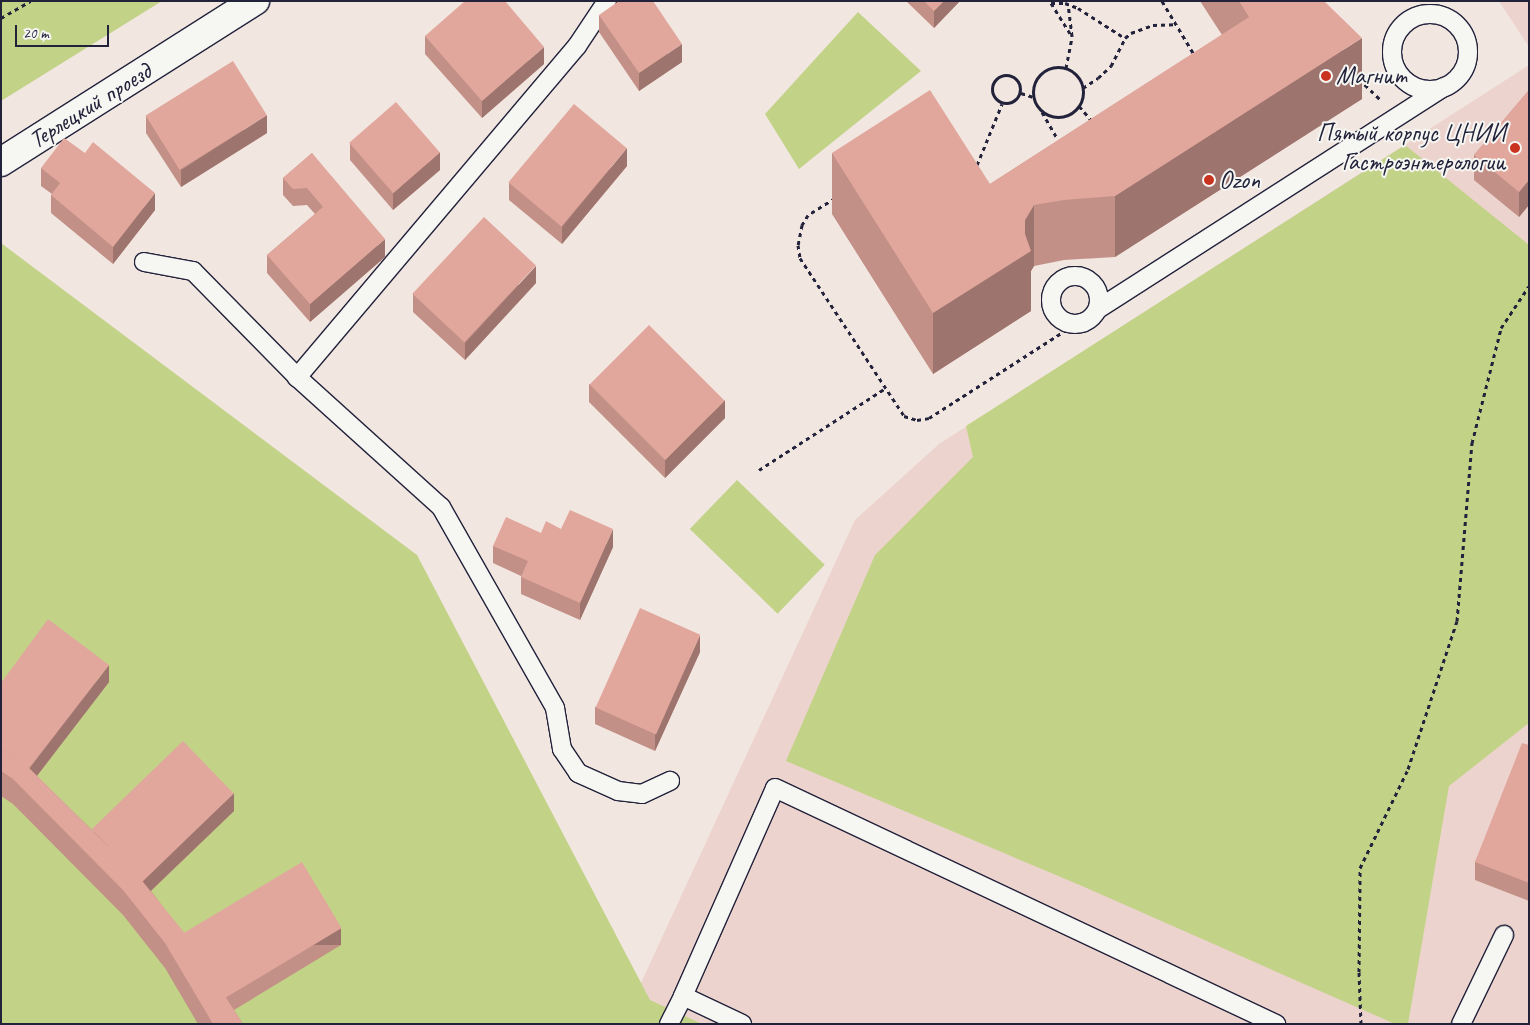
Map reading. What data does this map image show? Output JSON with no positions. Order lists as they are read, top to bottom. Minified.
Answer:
{"streets":{"street":["Терлецкий проезд"]},"places":["Магнит","Пятый корпус ЦНИИ Гастроэнтерологии","Ozon"],"scale_bar":"20 m"}
